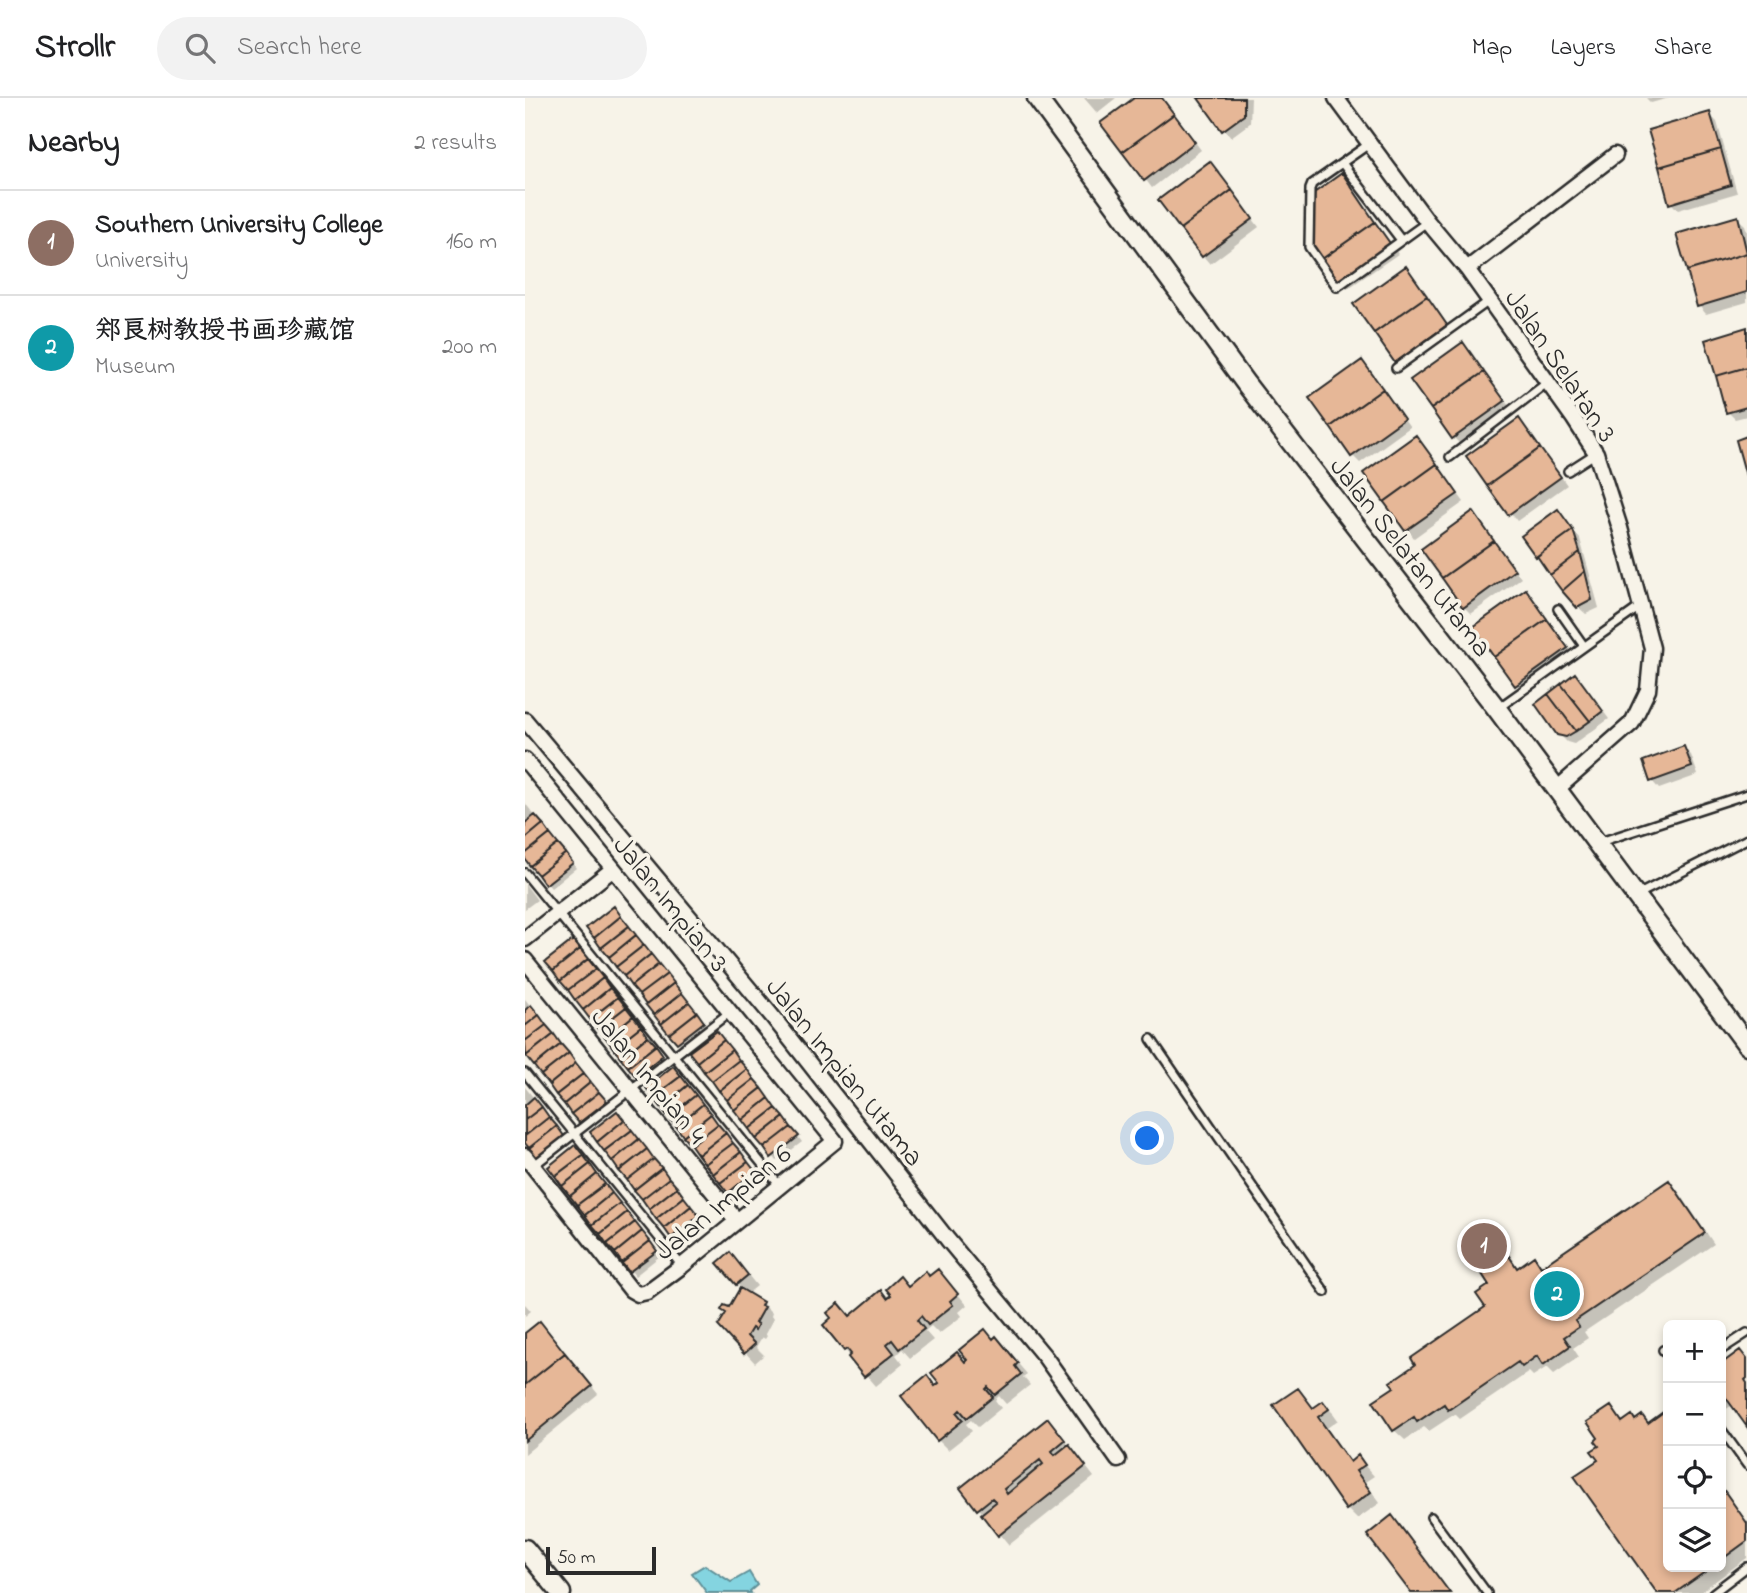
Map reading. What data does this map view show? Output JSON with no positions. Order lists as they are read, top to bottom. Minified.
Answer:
{"streets":{"street":["Jalan Selatan 3","Jalan Selatan Utama","Jalan Impian 3","Jalan Impian Utama","Jalan Impian 4","Jalan Impian 6"]},"crossings":[["Jalan Selatan 3","Jalan Selatan Utama"],["Jalan Impian 3","Jalan Impian 6"],["Jalan Impian 4","Jalan Impian 6"]],"scale_bar":"50 m","page":{"header":"Strollr","search":"Search here","nav":["Map","Layers","Share"],"heading":["Nearby","2 results"],"list":[{"mark":"1","name":"Southern University College","note":"University","value":"160 m"},{"mark":"2","name":"郑良树教授书画珍藏馆","note":"Museum","value":"200 m"}],"pins":["1","2"],"map_buttons":["+","−"],"scale":"50 m"}}
